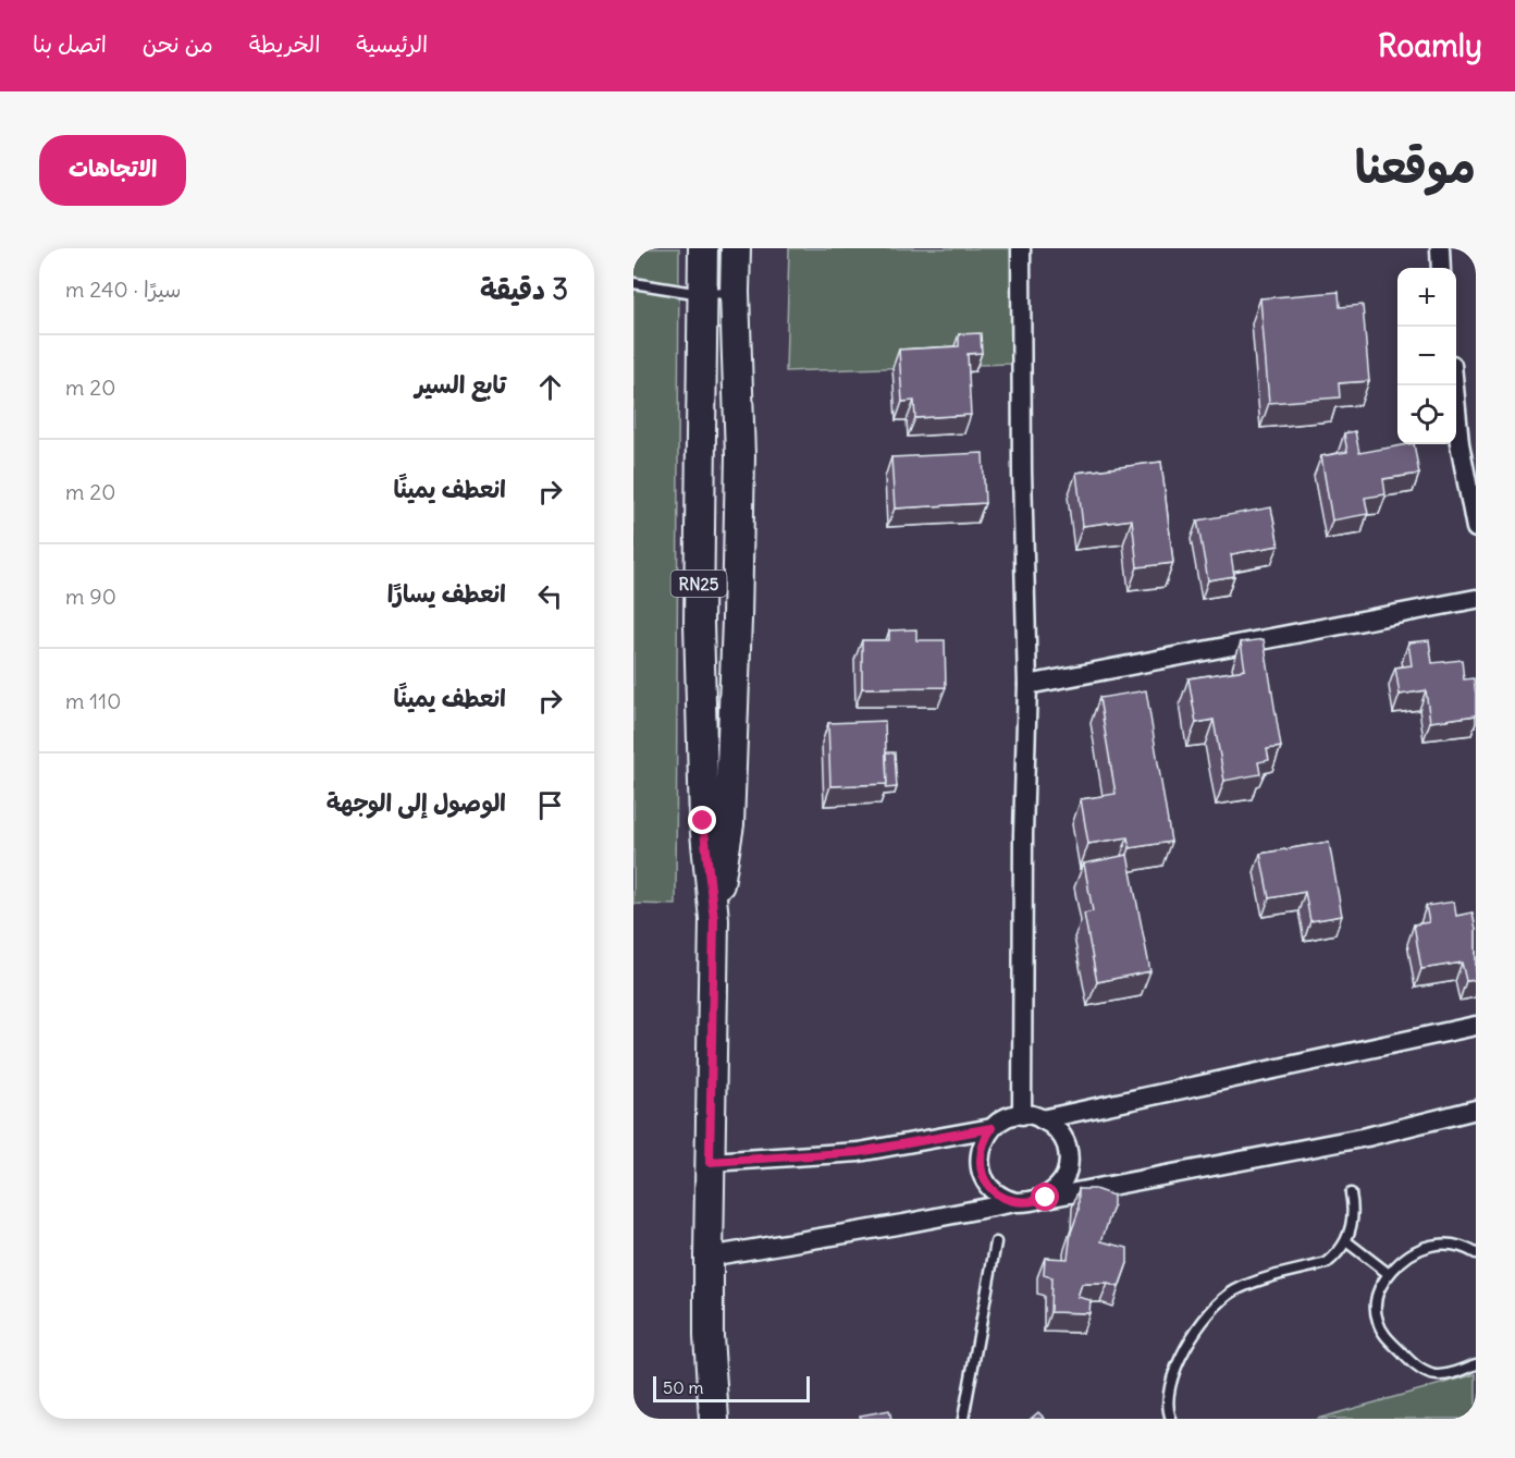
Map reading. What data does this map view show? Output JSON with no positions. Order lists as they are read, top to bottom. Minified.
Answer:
{"streets":{"main road":["RN25"]},"scale_bar":"50 m","page":{"header":"Roamly","nav":["الرئيسية","الخريطة","من نحن","اتصل بنا"],"title":"موقعنا","buttons":"الاتجاهات","heading":["3 دقيقة","سيرًا · 240 m"],"map_buttons":["+","−"],"list":[["تابع السير","20 m"],["انعطف يمينًا","20 m"],["انعطف يسارًا","90 m"],["انعطف يمينًا","110 m"],"الوصول إلى الوجهة"],"scale":"50 m"}}
